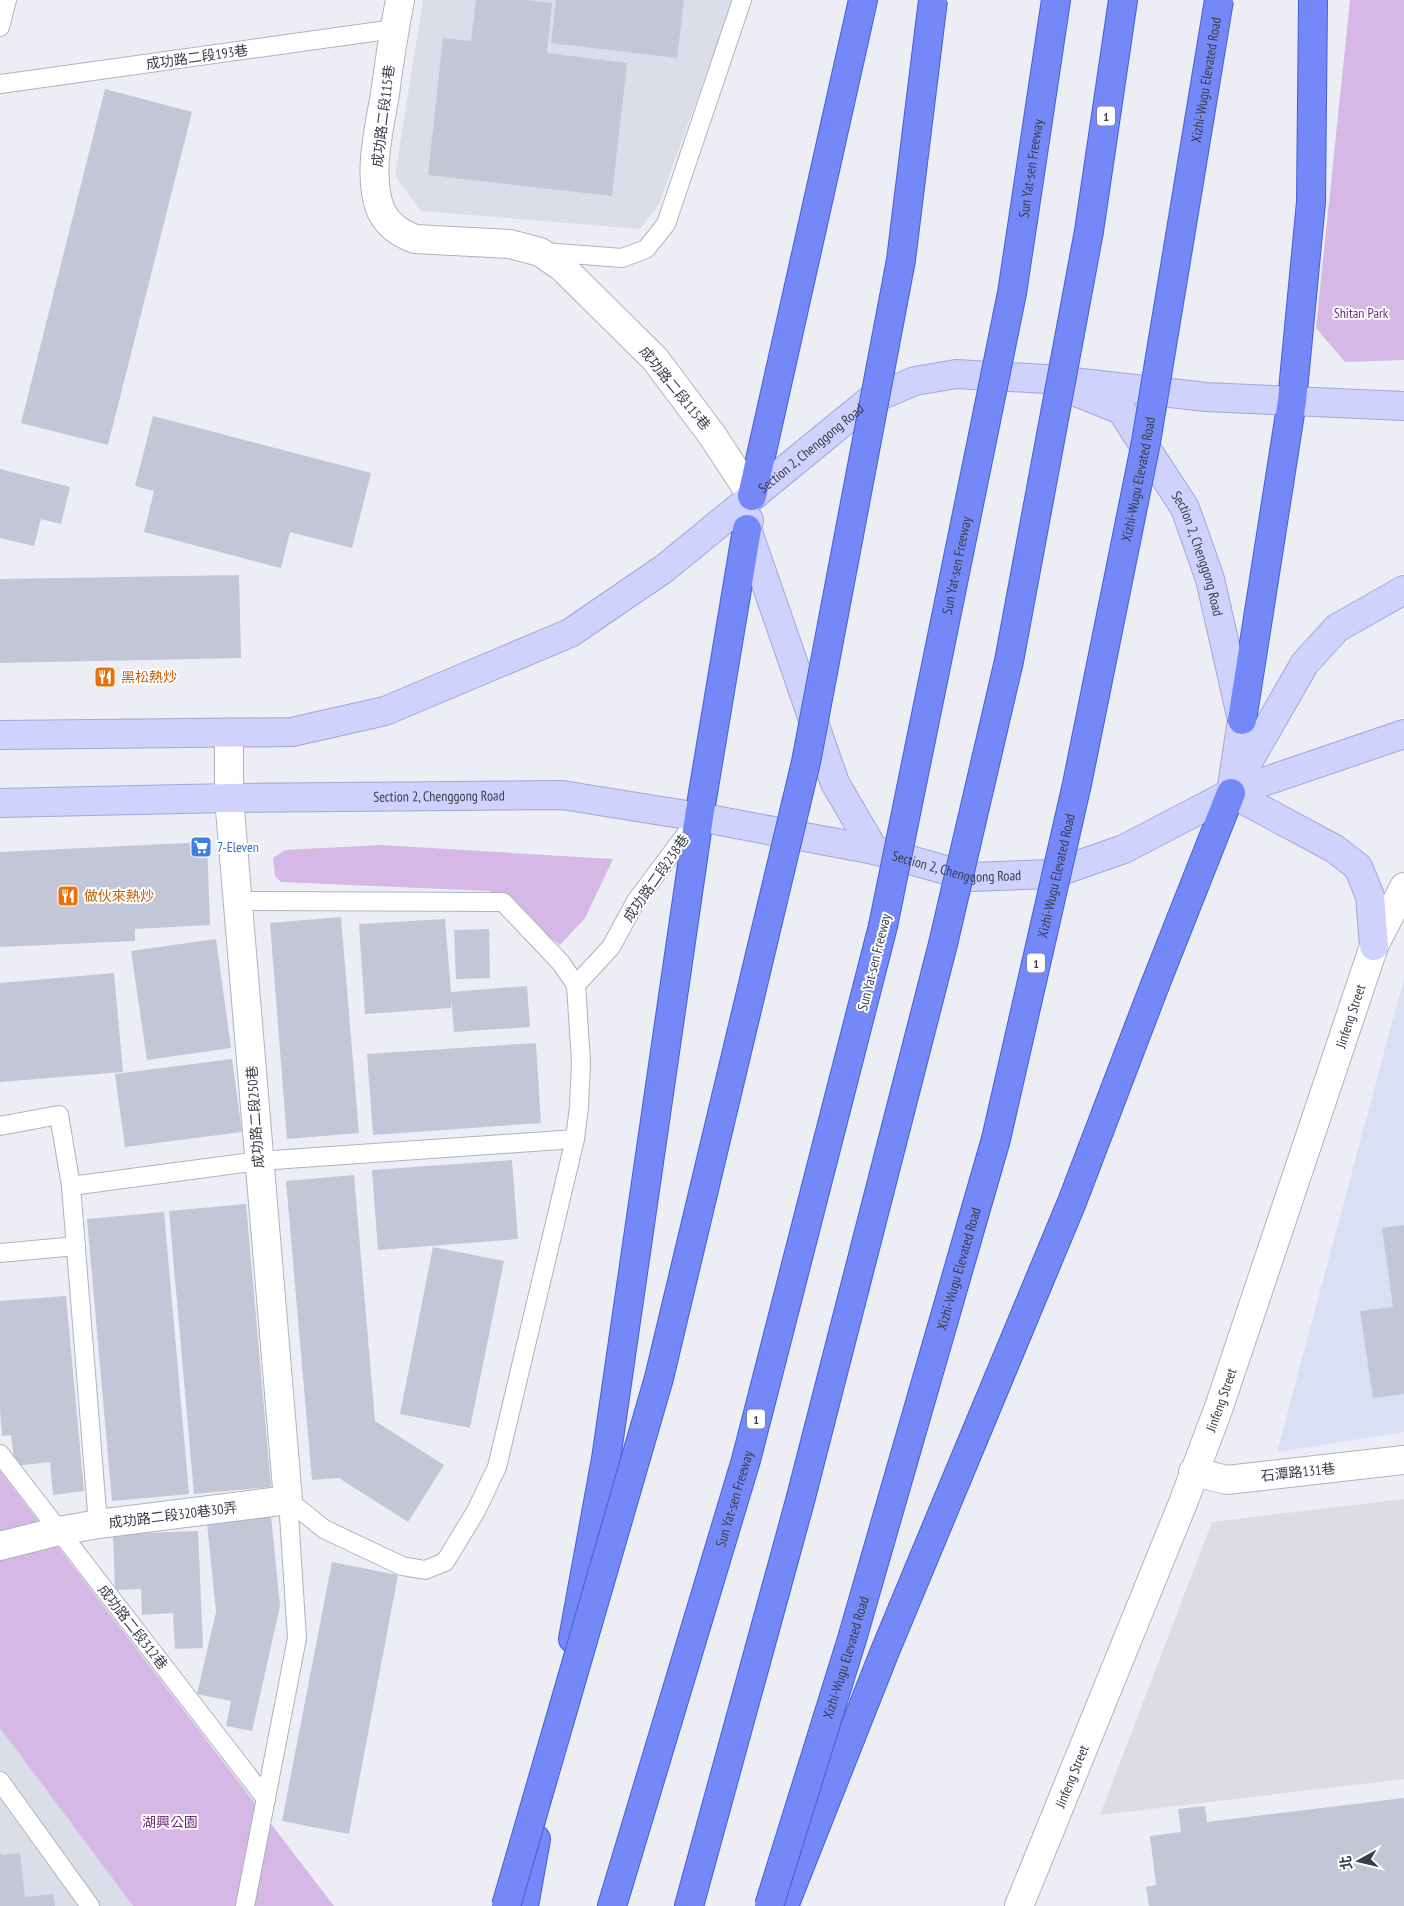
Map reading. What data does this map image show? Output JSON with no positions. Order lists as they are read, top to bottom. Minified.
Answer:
{"streets":{"highway":["Xizhi-Wugu Elevated Road","1","Sun Yat-sen Freeway"],"main road":["Section 2, Chenggong Road"],"street":["成功路二段115巷","Jinfeng Street","成功路二段250巷","石潭路131巷","成功路二段320巷30弄"],"lane":["成功路二段193巷","成功路二段238巷","成功路二段312巷"]},"crossings":[["成功路二段193巷","成功路二段115巷"],["成功路二段115巷","Section 2, Chenggong Road"],["Section 2, Chenggong Road","成功路二段238巷"],["Section 2, Chenggong Road","成功路二段250巷"],["Jinfeng Street","石潭路131巷"],["成功路二段250巷","成功路二段320巷30弄"],["成功路二段320巷30弄","成功路二段312巷"]],"parks":["Shitan Park","湖興公園"],"places":{"restaurant":["黑松熱炒","做伙來熱炒"],"supermarket":["7-Eleven"]},"north":"left"}
